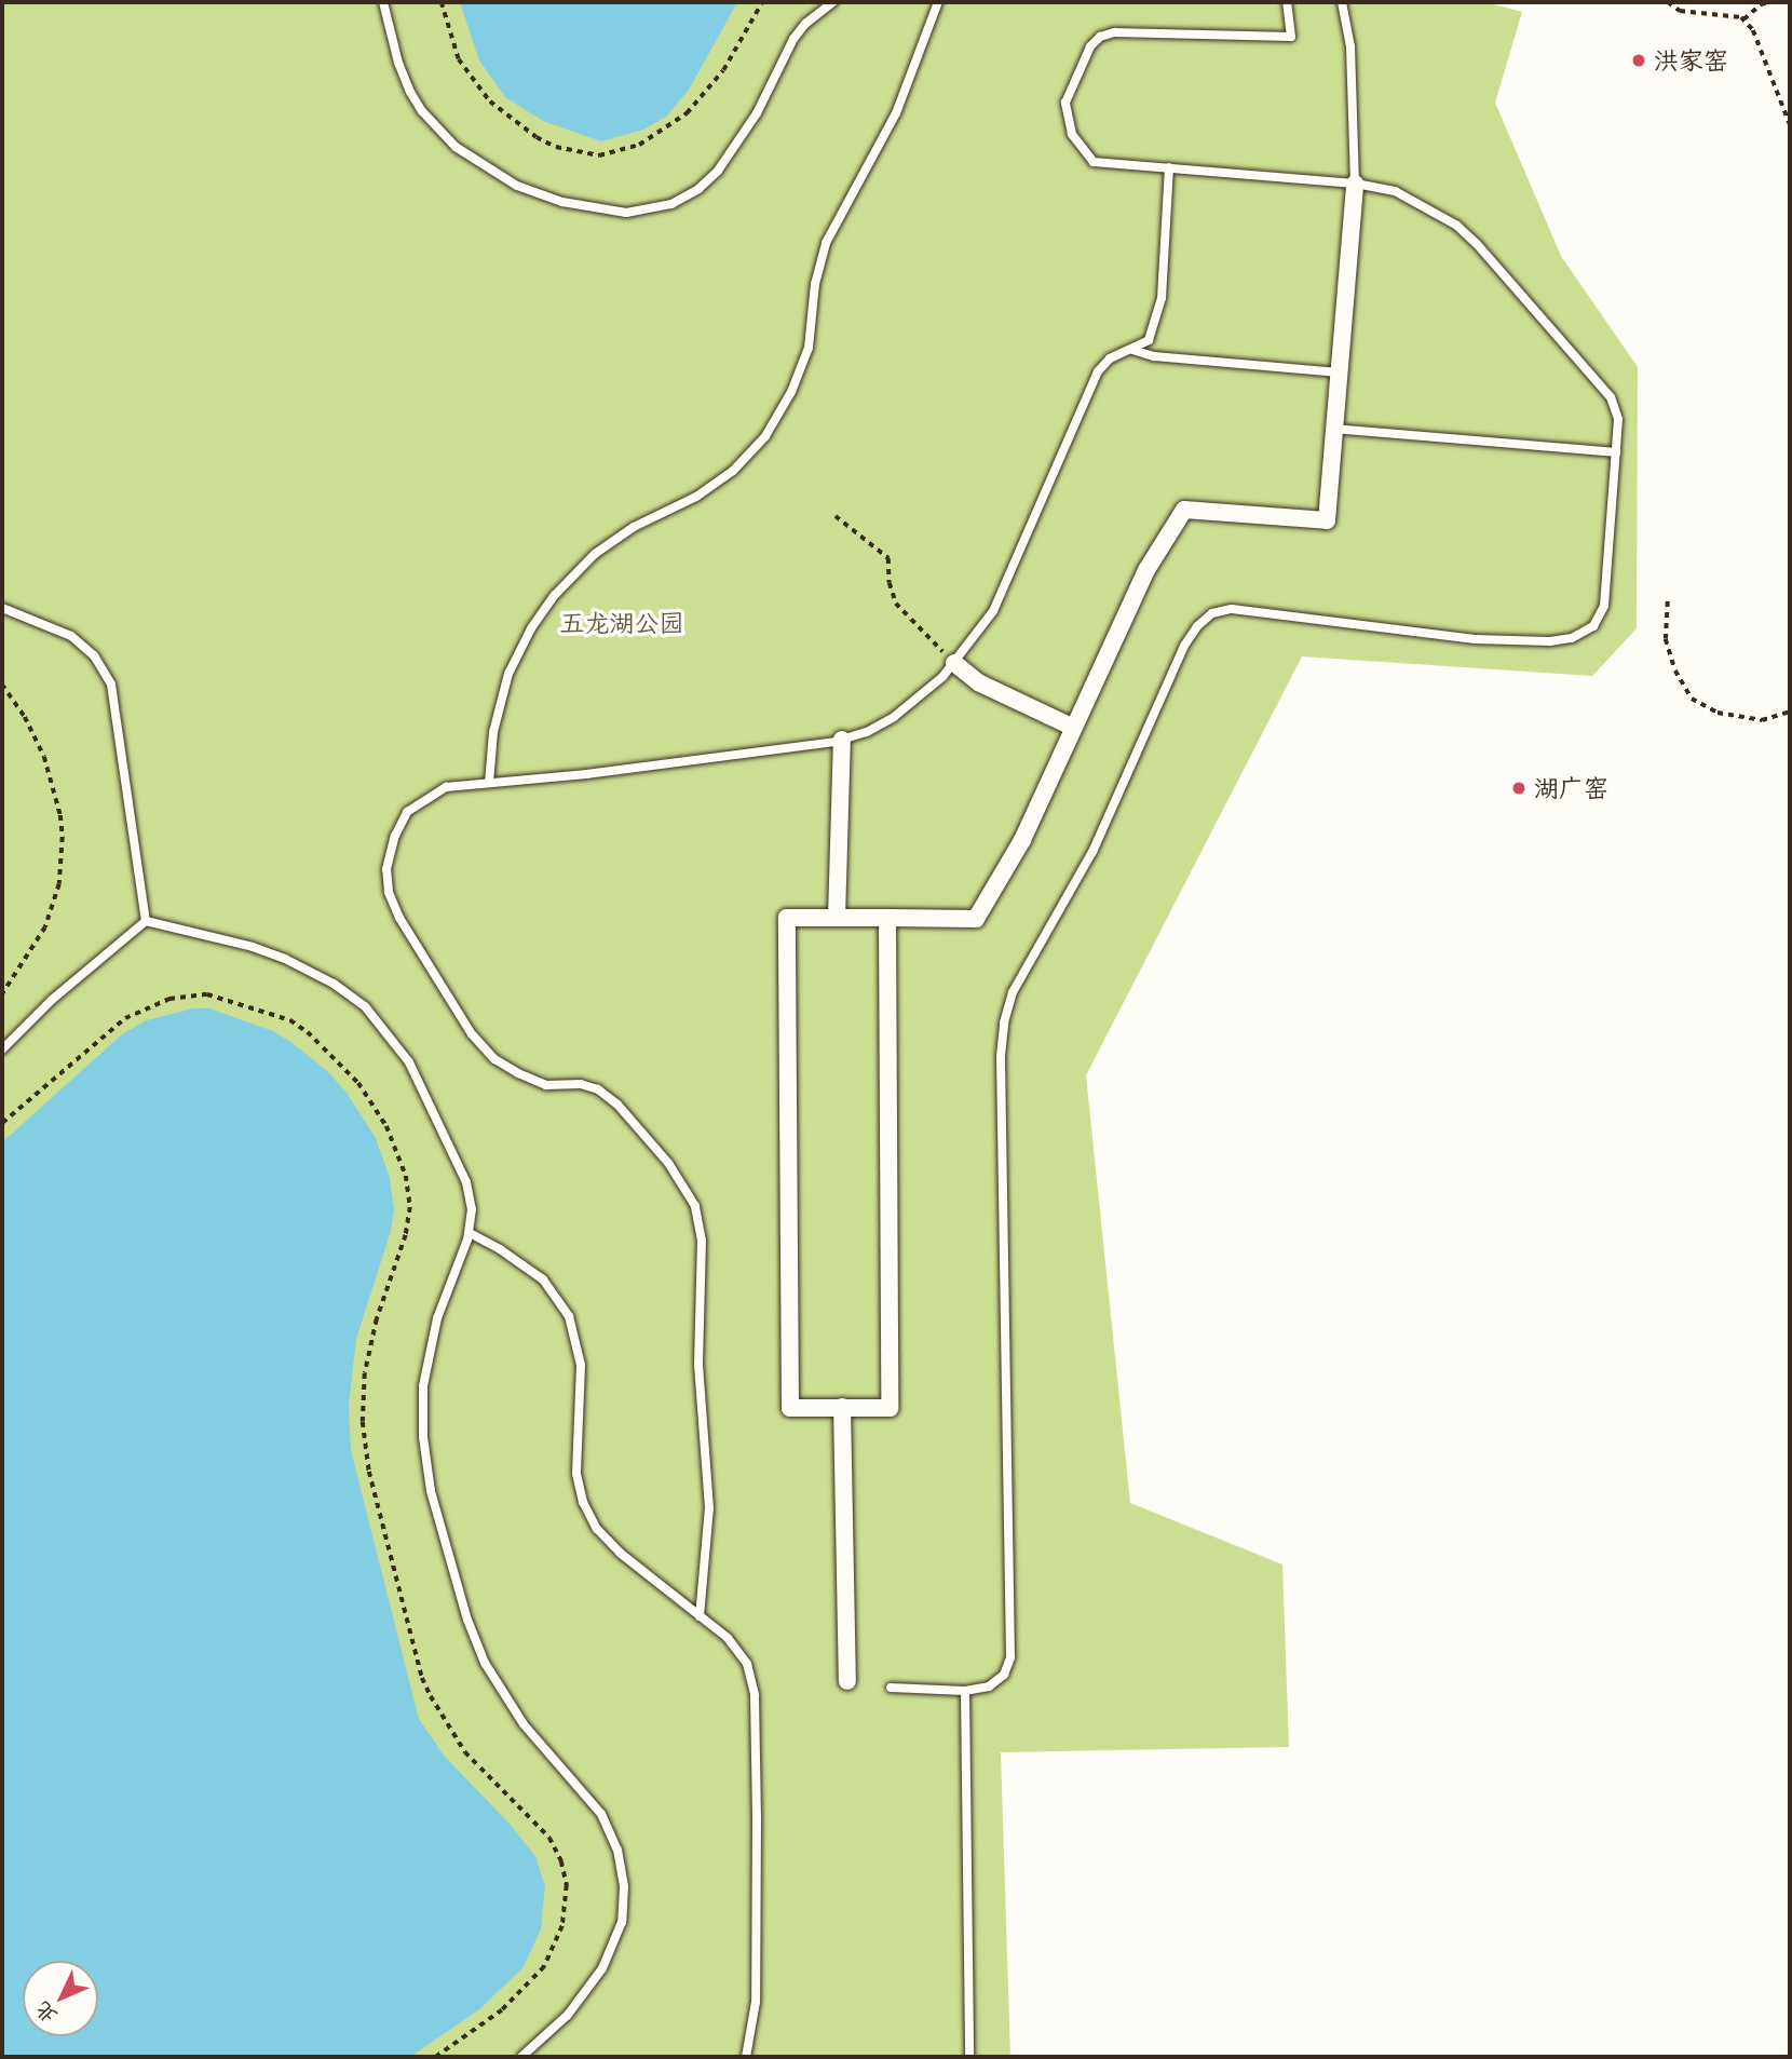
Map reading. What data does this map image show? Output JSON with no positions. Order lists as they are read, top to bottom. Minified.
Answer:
{"parks":["五龙湖公园"],"places":["洪家窑","湖广窑"],"north":"bottom left"}
